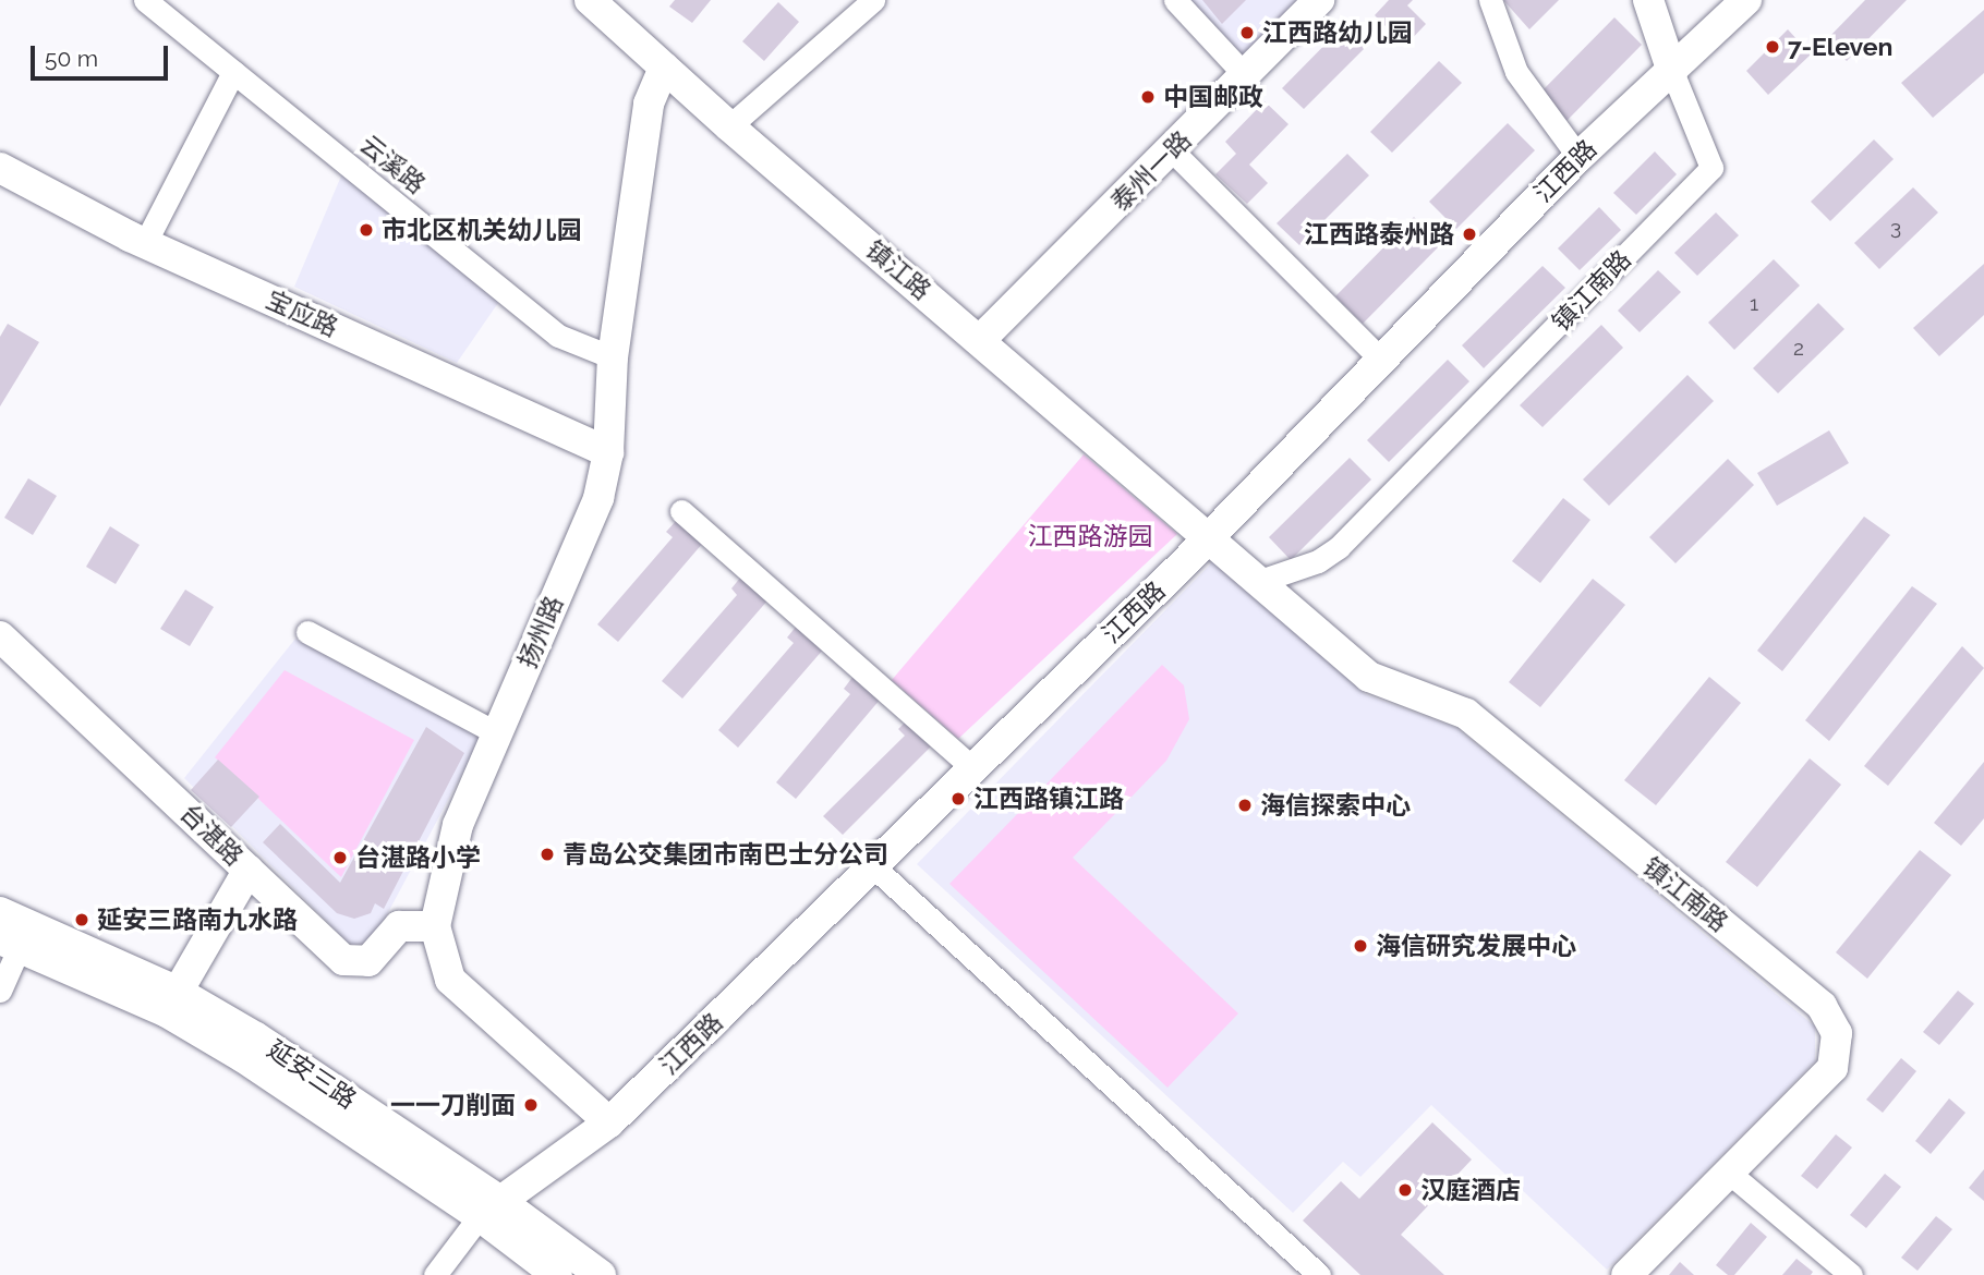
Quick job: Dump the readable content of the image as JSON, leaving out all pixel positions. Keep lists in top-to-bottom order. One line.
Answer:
{"streets":{"street":["云溪路","泰州一路","江西路","镇江路","镇江南路","宝应路","扬州路","台湛路","延安三路"]},"crossings":[["云溪路","扬州路"],["泰州一路","镇江路"],["江西路","镇江路"],["江西路","镇江南路"],["江西路","扬州路"],["江西路","延安三路"],["镇江路","镇江南路"],["镇江路","扬州路"],["宝应路","扬州路"],["扬州路","台湛路"]],"parks":["江西路游园"],"places":["江西路幼儿园","7-Eleven","中国邮政","市北区机关幼儿园","江西路泰州路","江西路镇江路","海信探索中心","青岛公交集团市南巴士分公司","台湛路小学","延安三路南九水路","海信研究发展中心","一一刀削面","汉庭酒店"],"house_numbers":["3","1","2"],"scale_bar":"50 m"}
